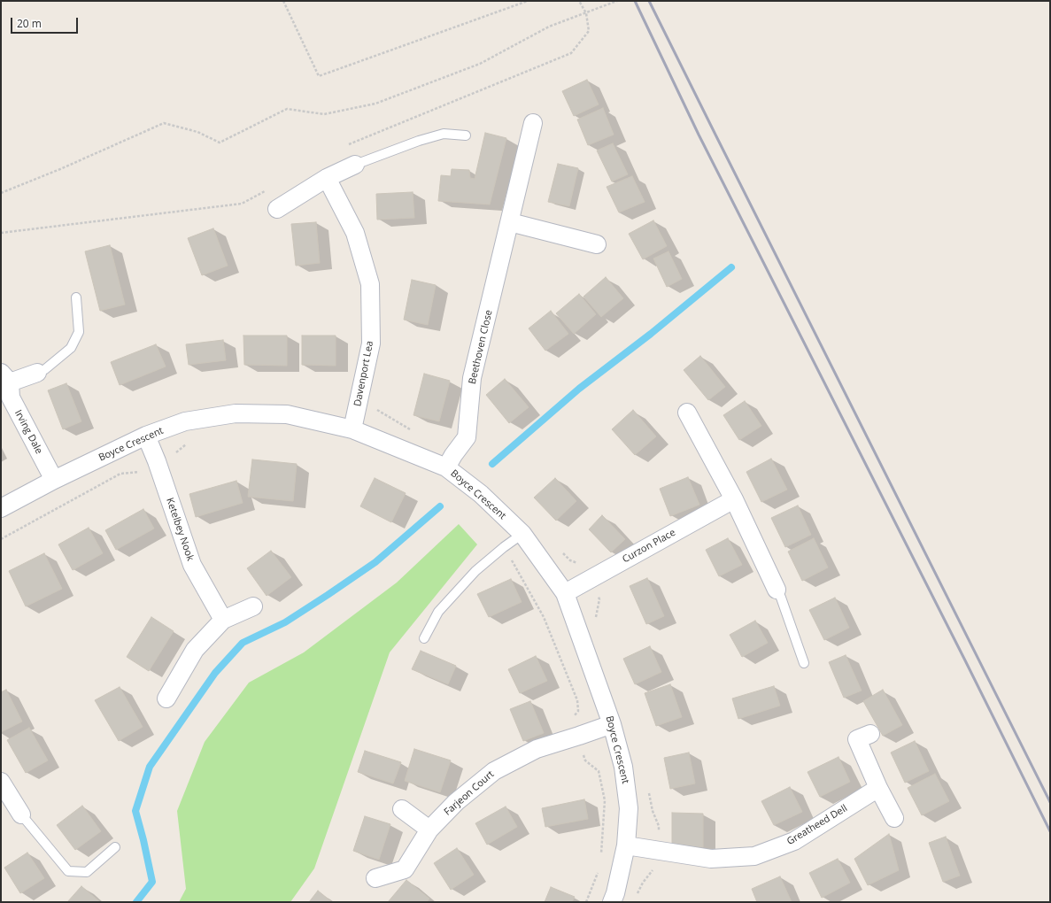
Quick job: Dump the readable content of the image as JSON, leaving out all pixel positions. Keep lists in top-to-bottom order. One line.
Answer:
{"streets":{"street":["Beethoven Close","Davenport Lea","Irving Dale","Boyce Crescent","Ketelbey Nook","Curzon Place","Farjeon Court","Greatheed Dell"]},"crossings":[["Beethoven Close","Boyce Crescent"],["Davenport Lea","Boyce Crescent"],["Irving Dale","Boyce Crescent"],["Boyce Crescent","Ketelbey Nook"],["Boyce Crescent","Curzon Place"],["Boyce Crescent","Farjeon Court"],["Boyce Crescent","Greatheed Dell"]],"scale_bar":"20 m"}
